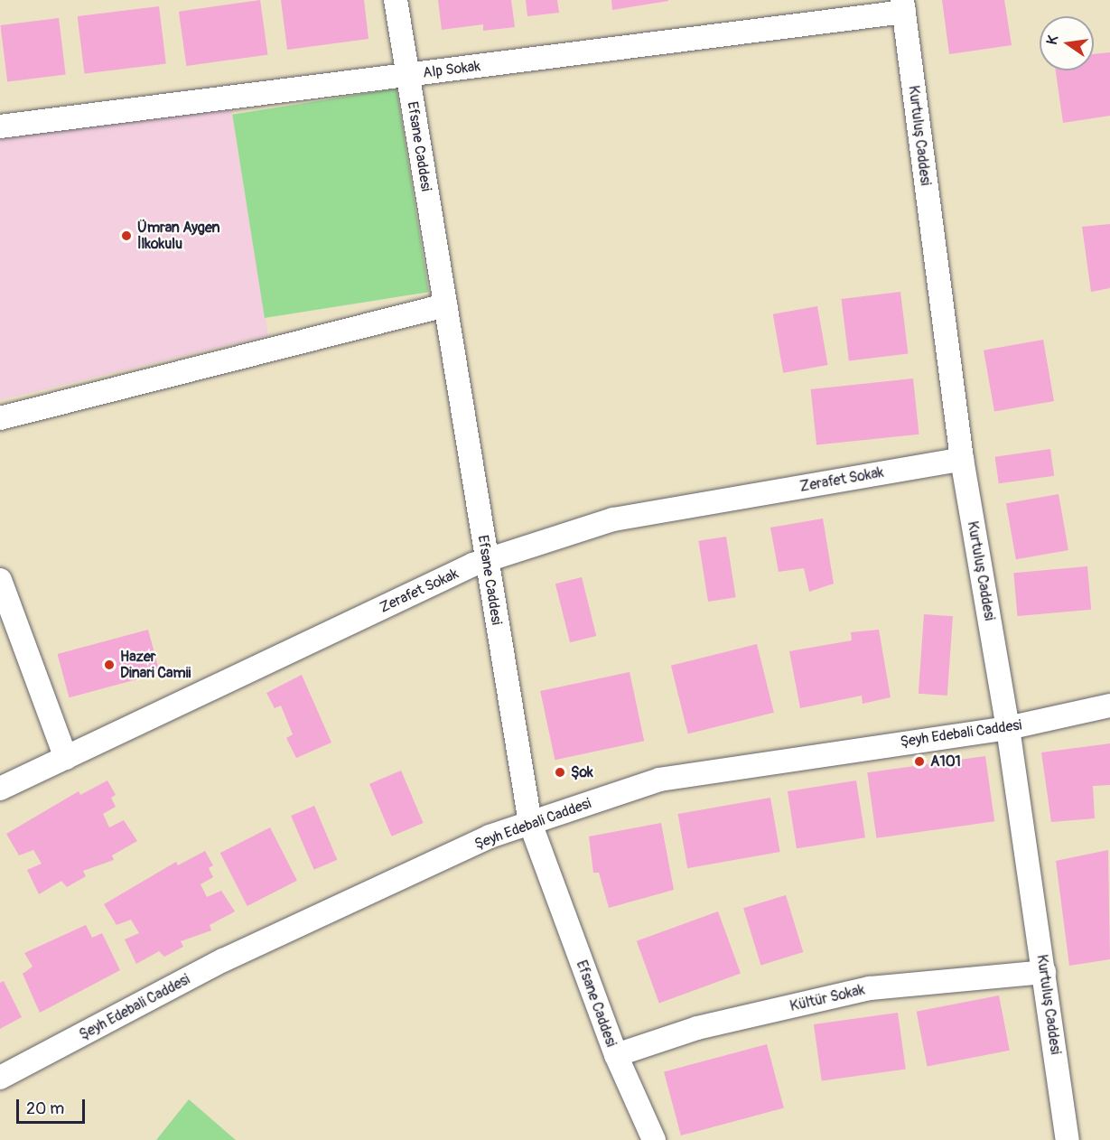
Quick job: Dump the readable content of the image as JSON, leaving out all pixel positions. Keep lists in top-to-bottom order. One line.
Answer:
{"streets":{"street":["Alp Sokak","Kurtuluş Caddesi","Efsane Caddesi","Zerafet Sokak","Şeyh Edebali Caddesi","Kültür Sokak"]},"crossings":[["Alp Sokak","Kurtuluş Caddesi"],["Alp Sokak","Efsane Caddesi"],["Kurtuluş Caddesi","Zerafet Sokak"],["Kurtuluş Caddesi","Şeyh Edebali Caddesi"],["Kurtuluş Caddesi","Kültür Sokak"],["Efsane Caddesi","Zerafet Sokak"],["Efsane Caddesi","Şeyh Edebali Caddesi"],["Efsane Caddesi","Kültür Sokak"]],"places":["Ümran Aygen İlkokulu","Hazer Dinari Camii","A101","Şok"],"scale_bar":"20 m","north":"left"}
